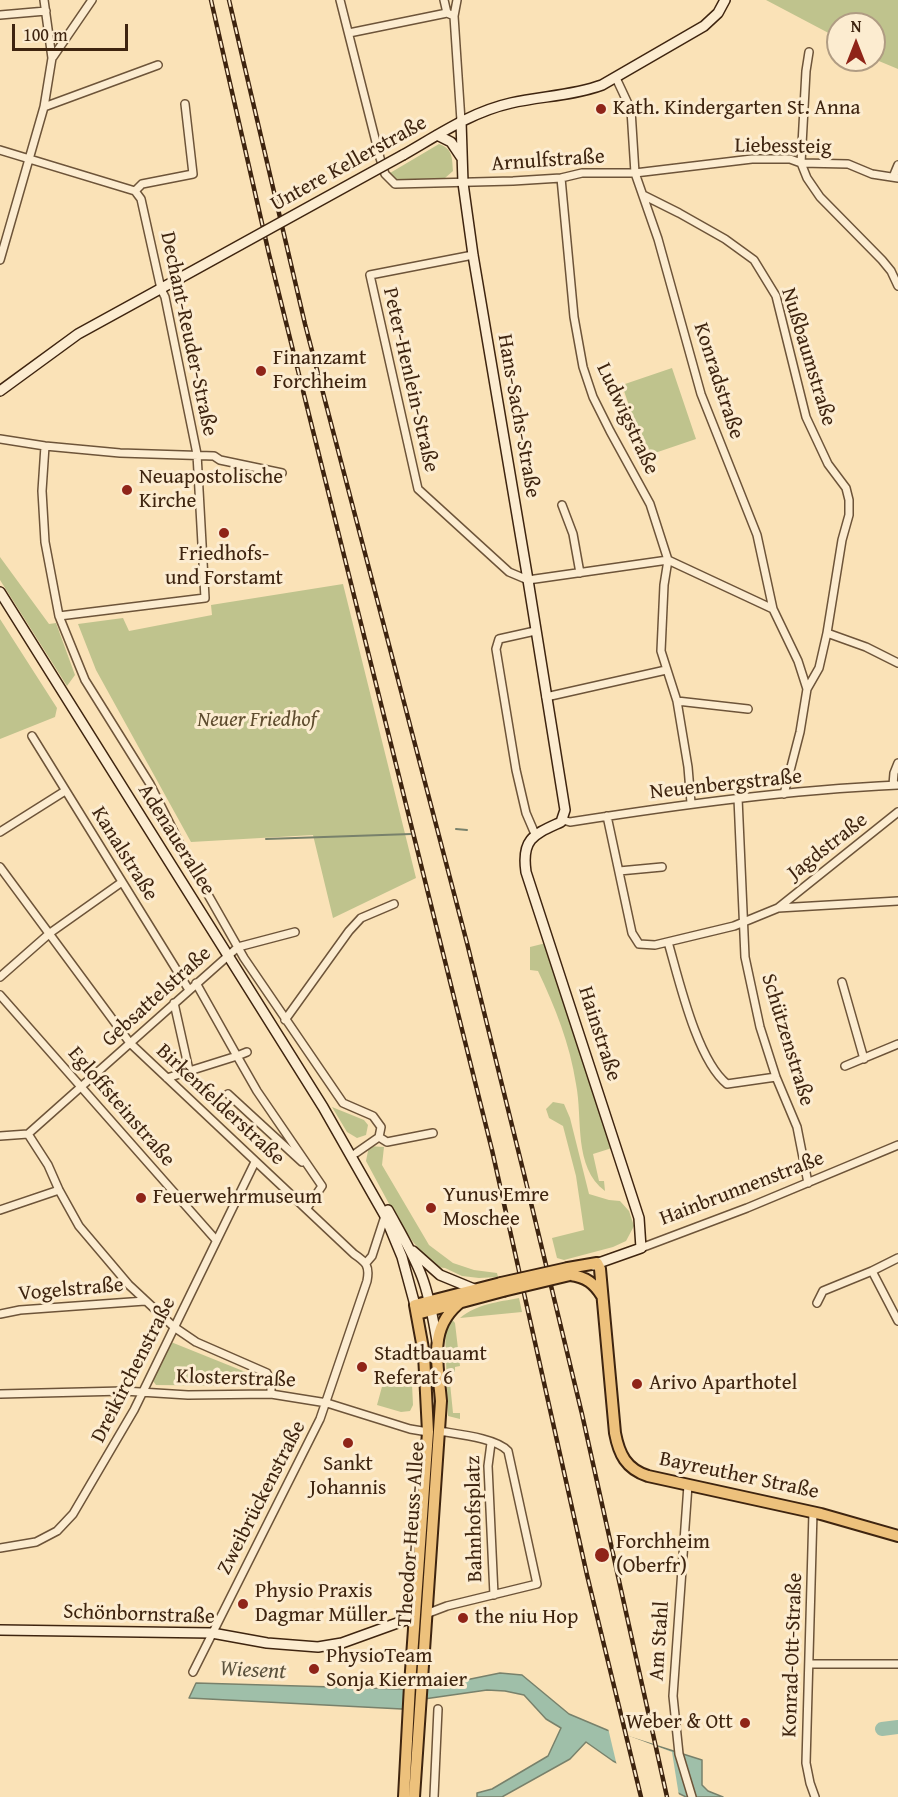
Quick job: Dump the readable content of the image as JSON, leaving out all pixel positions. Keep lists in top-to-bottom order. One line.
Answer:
{"streets":{"main road":["Bayreuther Straße","Theodor-Heuss-Allee"],"street":["Liebessteig","Arnulfstraße","Untere Kellerstraße","Dechant-Reuder-Straße","Nußbaumstraße","Peter-Henlein-Straße","Konradstraße","Hans-Sachs-Straße","Ludwigstraße","Neuenbergstraße","Adenauerallee","Jagdstraße","Kanalstraße","Gebsattelstraße","Hainstraße","Schützenstraße","Birkenfelderstraße","Egloffsteinstraße","Hainbrunnenstraße","Vogelstraße","Dreikirchenstraße","Klosterstraße","Zweibrückenstraße","Bahnhofsplatz","Schönbornstraße","Am Stahl","Konrad-Ott-Straße"]},"crossings":[["Liebessteig","Arnulfstraße"],["Liebessteig","Konradstraße"],["Arnulfstraße","Konradstraße"],["Arnulfstraße","Hans-Sachs-Straße"],["Arnulfstraße","Ludwigstraße"],["Untere Kellerstraße","Dechant-Reuder-Straße"],["Untere Kellerstraße","Konradstraße"],["Untere Kellerstraße","Hans-Sachs-Straße"],["Nußbaumstraße","Konradstraße"],["Nußbaumstraße","Neuenbergstraße"],["Peter-Henlein-Straße","Hans-Sachs-Straße"],["Hans-Sachs-Straße","Neuenbergstraße"],["Ludwigstraße","Neuenbergstraße"],["Neuenbergstraße","Schützenstraße"],["Adenauerallee","Gebsattelstraße"],["Adenauerallee","Theodor-Heuss-Allee"],["Kanalstraße","Gebsattelstraße"],["Gebsattelstraße","Birkenfelderstraße"],["Gebsattelstraße","Egloffsteinstraße"],["Hainstraße","Hainbrunnenstraße"],["Schützenstraße","Hainbrunnenstraße"],["Birkenfelderstraße","Dreikirchenstraße"],["Egloffsteinstraße","Dreikirchenstraße"],["Hainbrunnenstraße","Bayreuther Straße"],["Dreikirchenstraße","Klosterstraße"],["Klosterstraße","Zweibrückenstraße"],["Klosterstraße","Bahnhofsplatz"],["Klosterstraße","Theodor-Heuss-Allee"],["Bayreuther Straße","Am Stahl"],["Bayreuther Straße","Konrad-Ott-Straße"],["Zweibrückenstraße","Schönbornstraße"],["Bahnhofsplatz","Theodor-Heuss-Allee"],["Theodor-Heuss-Allee","Schönbornstraße"]],"water":["Wiesent"],"parks":["Neuer Friedhof"],"places":["Kath. Kindergarten St. Anna","Finanzamt Forchheim","Neuapostolische Kirche","Friedhofs- und Forstamt","Feuerwehrmuseum","Yunus Emre Moschee","Stadtbauamt Referat 6","Arivo Aparthotel","Sankt Johannis","Forchheim (Oberfr)","Physio Praxis Dagmar Müller","the niu Hop","PhysioTeam Sonja Kiermaier","Weber & Ott"],"scale_bar":"100 m","north":"top"}
